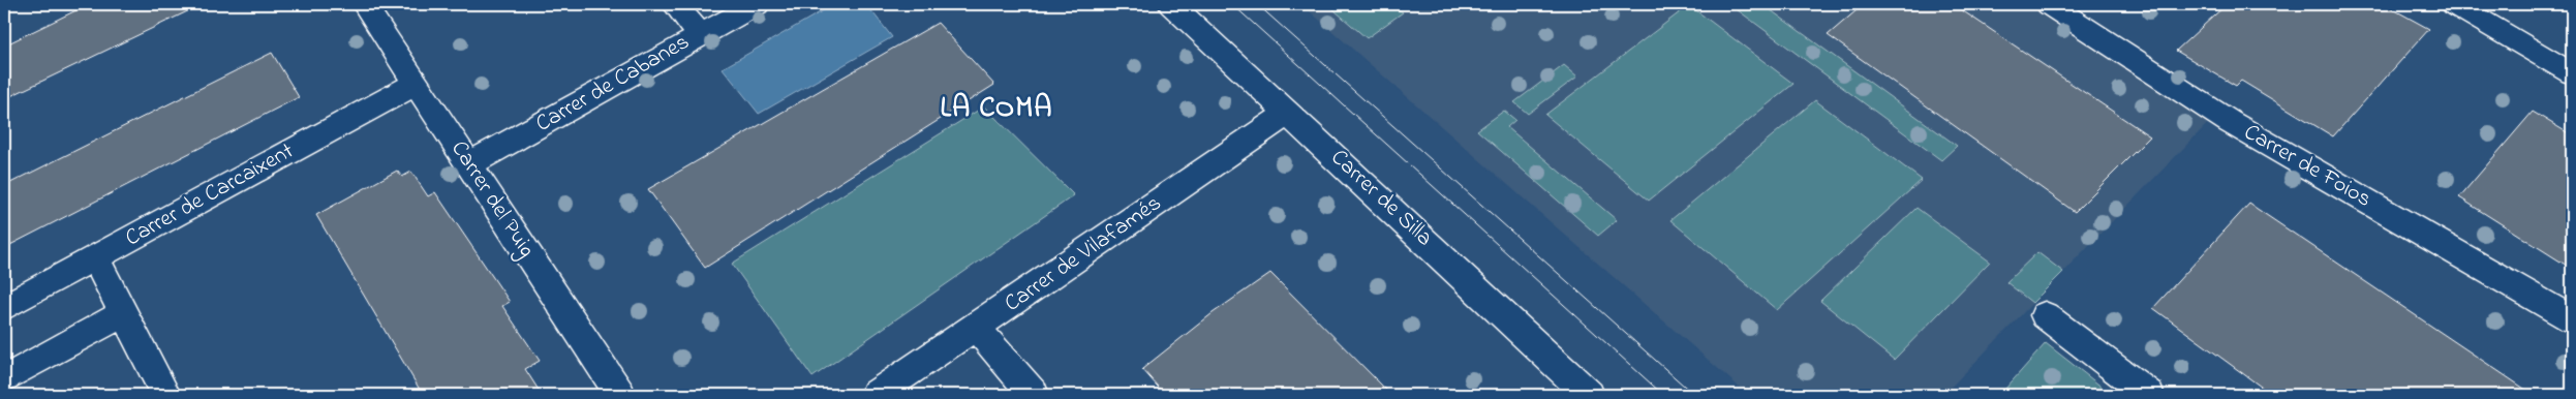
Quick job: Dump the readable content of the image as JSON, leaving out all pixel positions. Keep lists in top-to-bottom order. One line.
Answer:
{"streets":{"street":["Carrer de Cabanes","Carrer de Foios","Carrer de Carcaixent","Carrer de Silla","Carrer del Puig","Carrer de Vilafamés"]},"crossings":[["Carrer de Cabanes","Carrer del Puig"],["Carrer de Carcaixent","Carrer del Puig"],["Carrer de Silla","Carrer de Vilafamés"]],"districts":["LA COMA"]}
